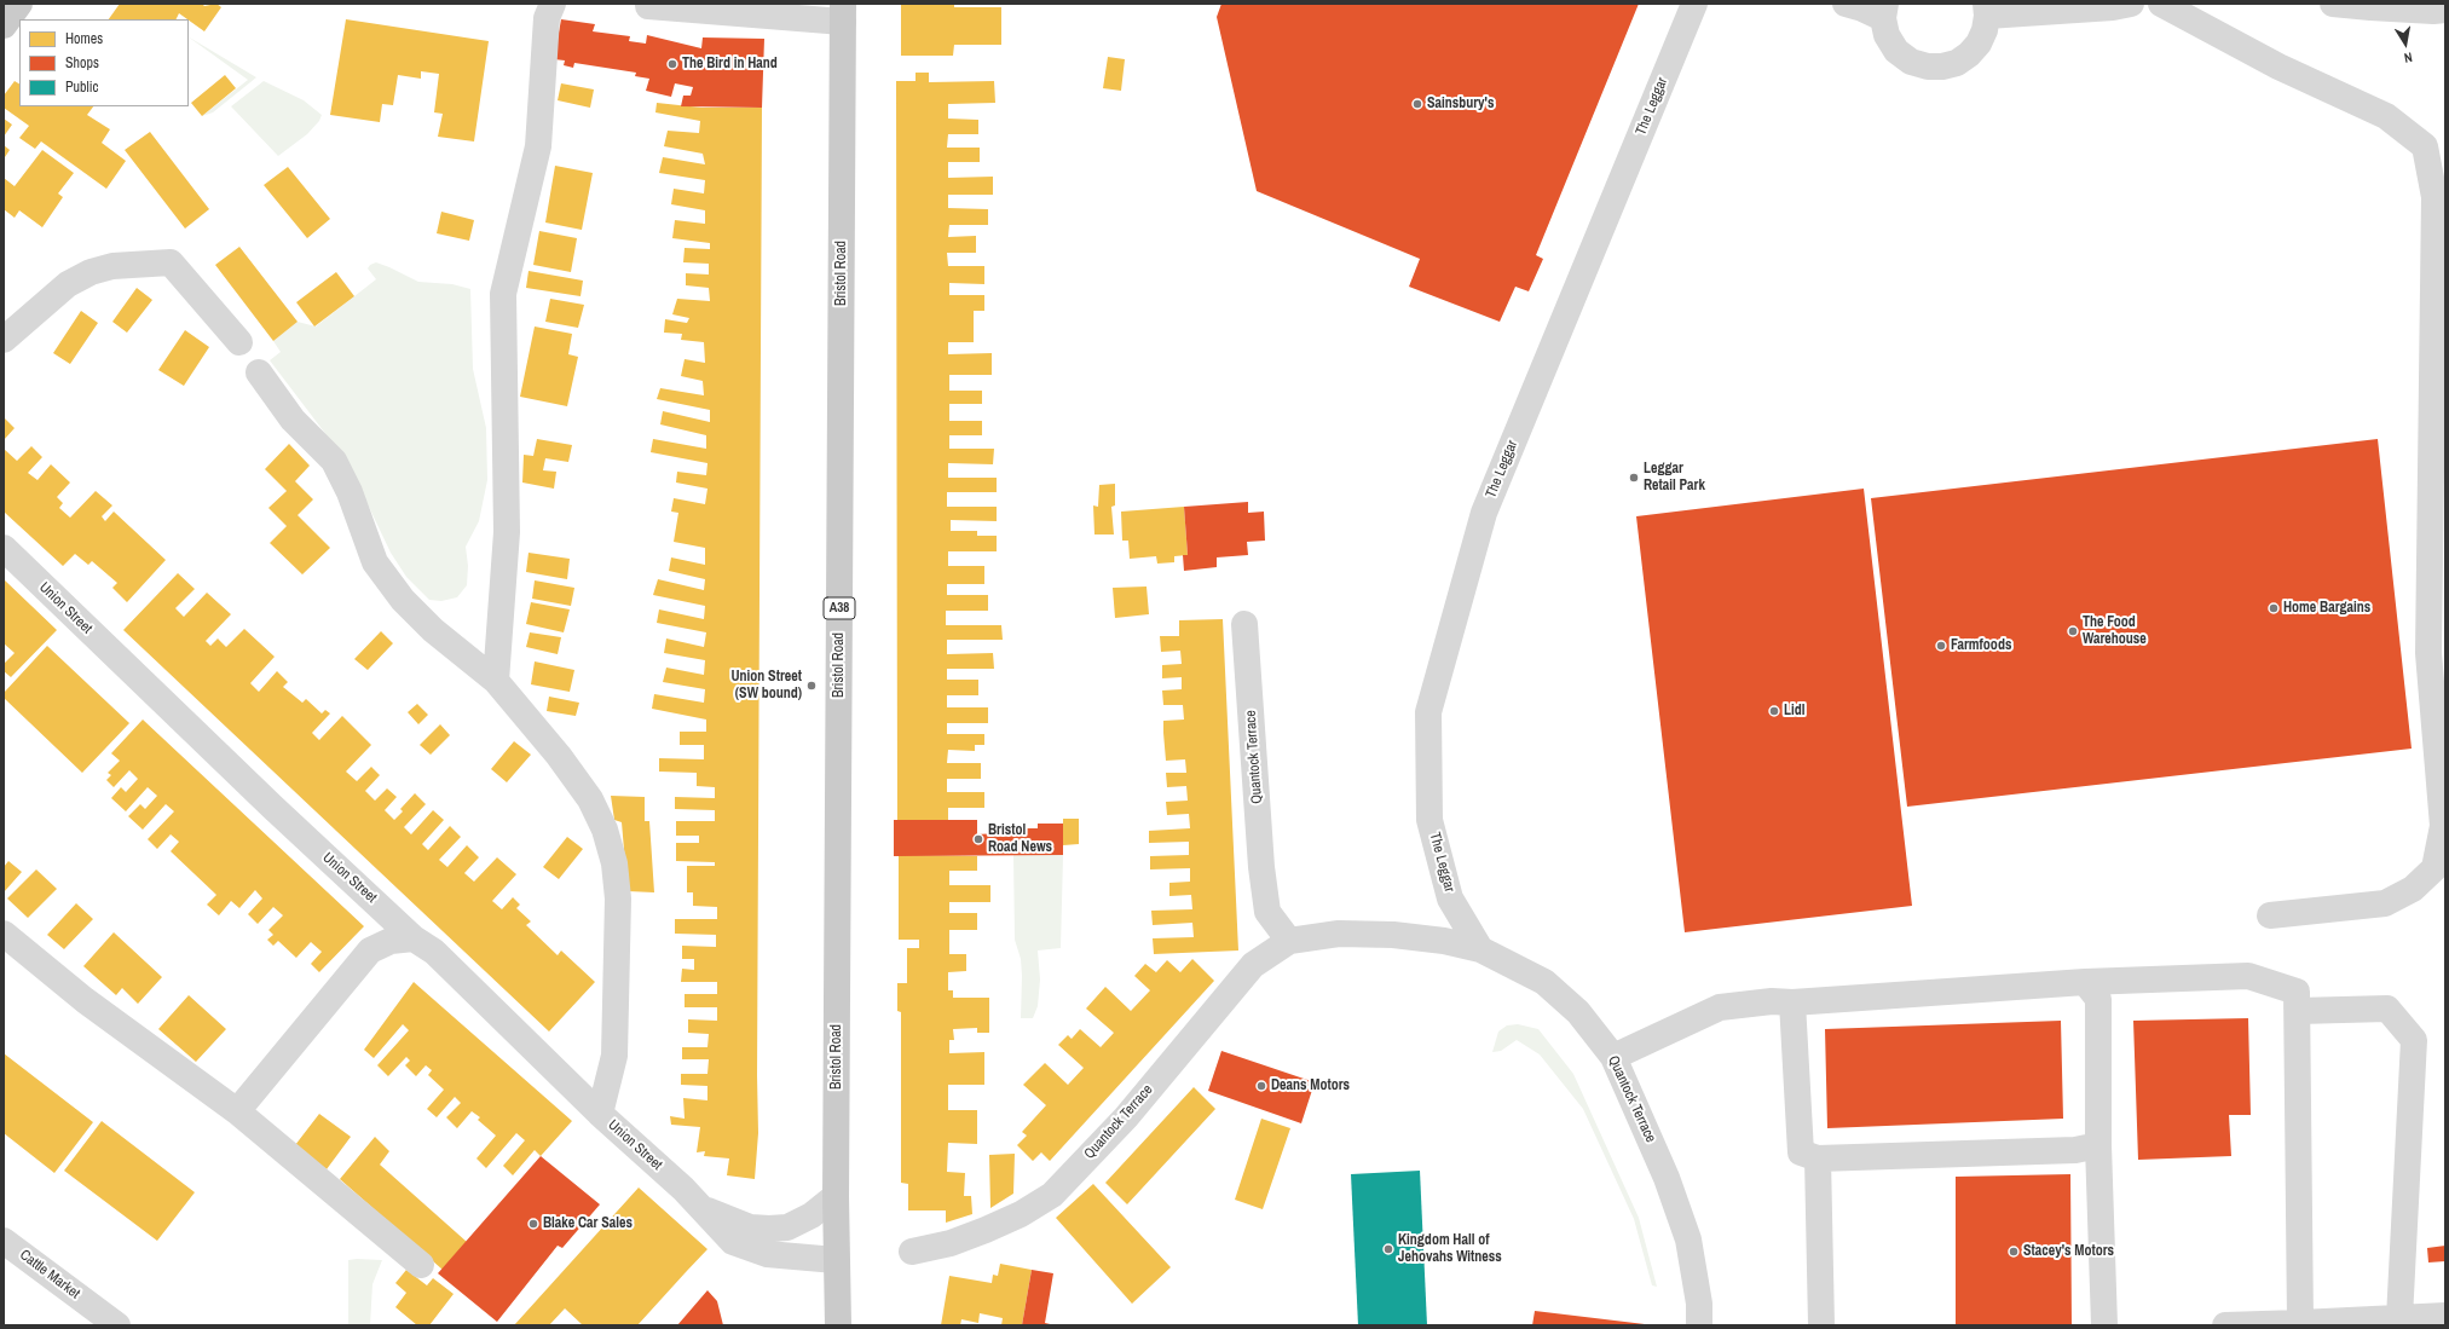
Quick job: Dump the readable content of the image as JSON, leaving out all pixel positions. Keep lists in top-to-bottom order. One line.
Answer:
{"streets":{"main road":["Bristol Road","A38"],"street":["The Leggar","Union Street","Quantock Terrace","Cattle Market"]},"crossings":[["The Leggar","Quantock Terrace"],["Bristol Road","Union Street"]],"places":["The Bird in Hand","Sainsbury's","Leggar Retail Park","Home Bargains","The Food Warehouse","Farmfoods","Union Street (SW bound)","Lidl","Bristol Road News","Deans Motors","Blake Car Sales","Kingdom Hall of Jehovahs Witness","Stacey's Motors"],"legend":["Homes","Shops","Public"],"north":"bottom"}
